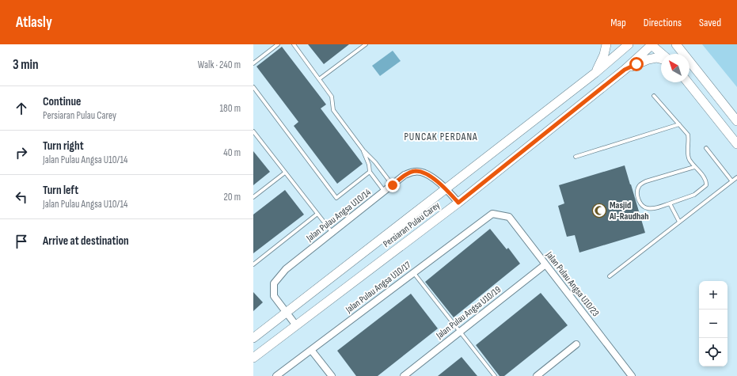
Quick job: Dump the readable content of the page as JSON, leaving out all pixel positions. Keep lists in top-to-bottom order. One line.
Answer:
{"streets":{"street":["Jalan Pulau Angsa U10/14","Persiaran Pulau Carey","Jalan Pulau Angsa U10/23","Jalan Pulau Angsa U10/17","Jalan Pulau Angsa U10/19"]},"crossings":[["Jalan Pulau Angsa U10/14","Persiaran Pulau Carey"],["Jalan Pulau Angsa U10/23","Jalan Pulau Angsa U10/17"],["Jalan Pulau Angsa U10/23","Jalan Pulau Angsa U10/19"]],"districts":["PUNCAK PERDANA"],"places":{"mosque":["Masjid Al-Raudhah"]},"north":"top left","page":{"header":"Atlasly","nav":["Map","Directions","Saved"],"heading":["3 min","Walk · 240 m"],"list":[["Continue","Persiaran Pulau Carey","180 m"],["Turn right","Jalan Pulau Angsa U10/14","40 m"],["Turn left","Jalan Pulau Angsa U10/14","20 m"],"Arrive at destination"],"map_buttons":["+","−"]}}
